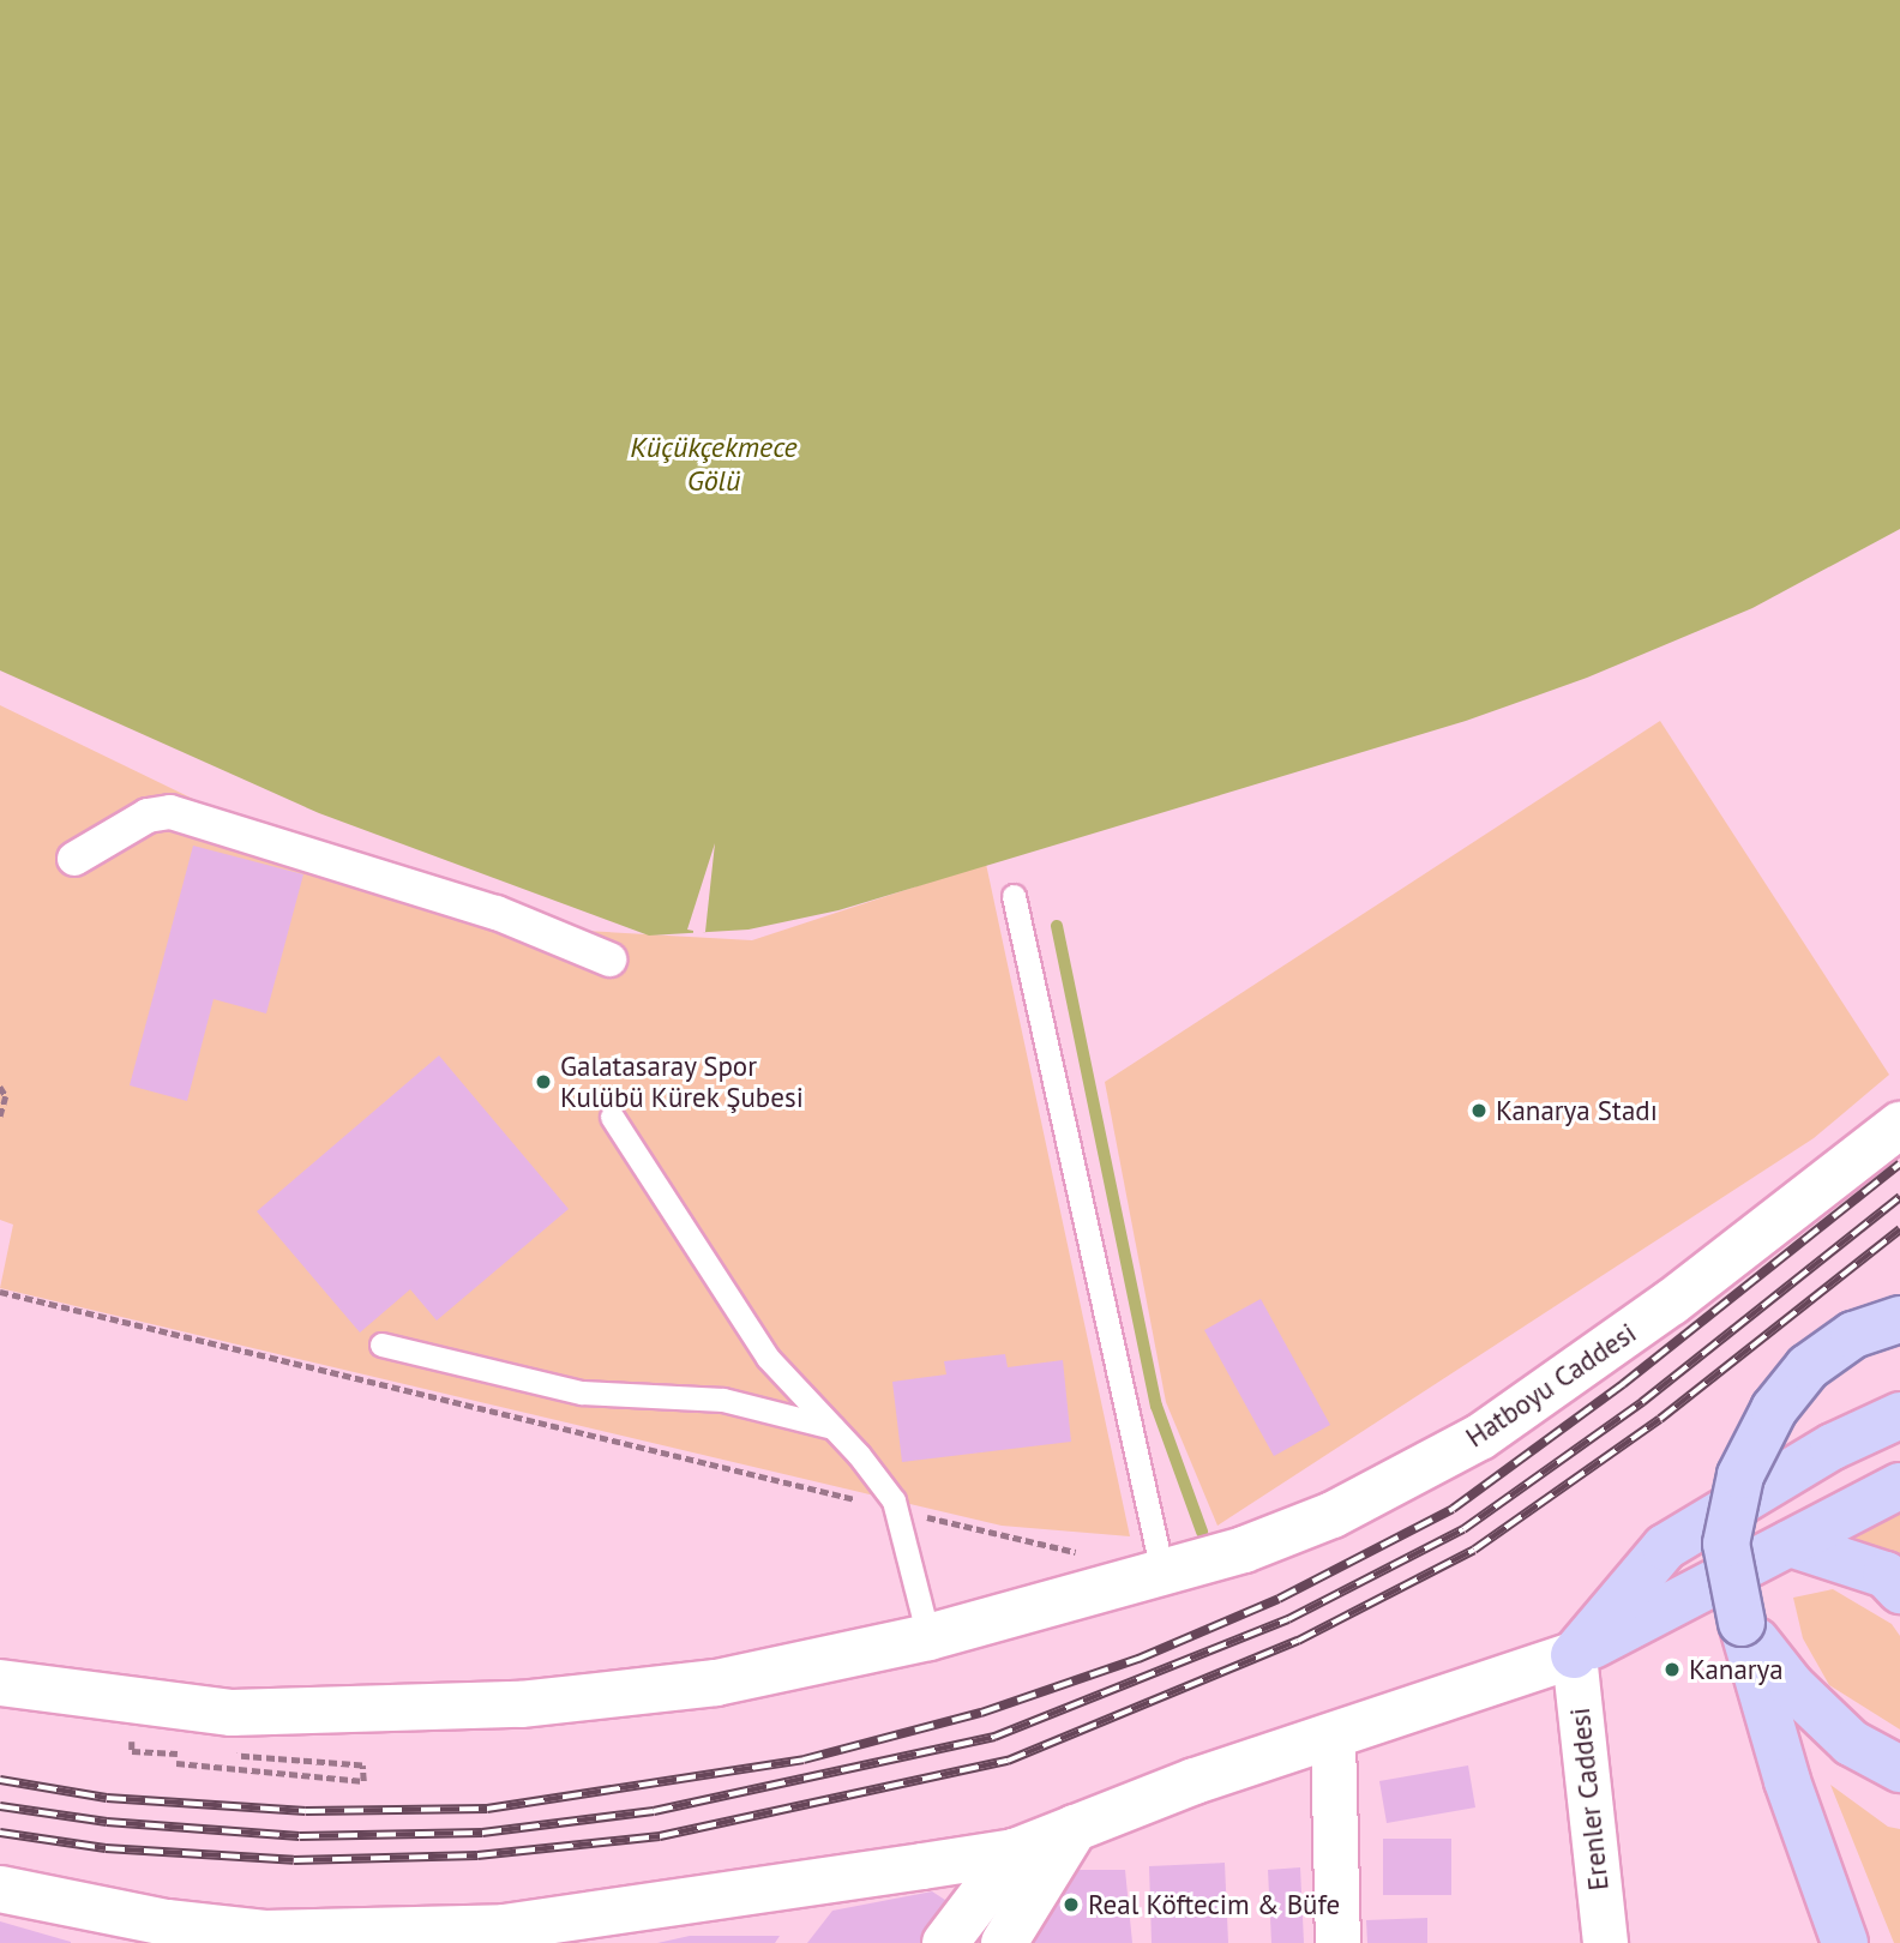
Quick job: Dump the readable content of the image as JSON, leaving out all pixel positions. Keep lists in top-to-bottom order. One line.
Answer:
{"streets":{"street":["Hatboyu Caddesi","Erenler Caddesi"]},"water":["Küçükçekmece Gölü"],"places":["Galatasaray Spor Kulübü Kürek Şubesi","Kanarya Stadı","Kanarya","Real Köftecim & Büfe"]}
